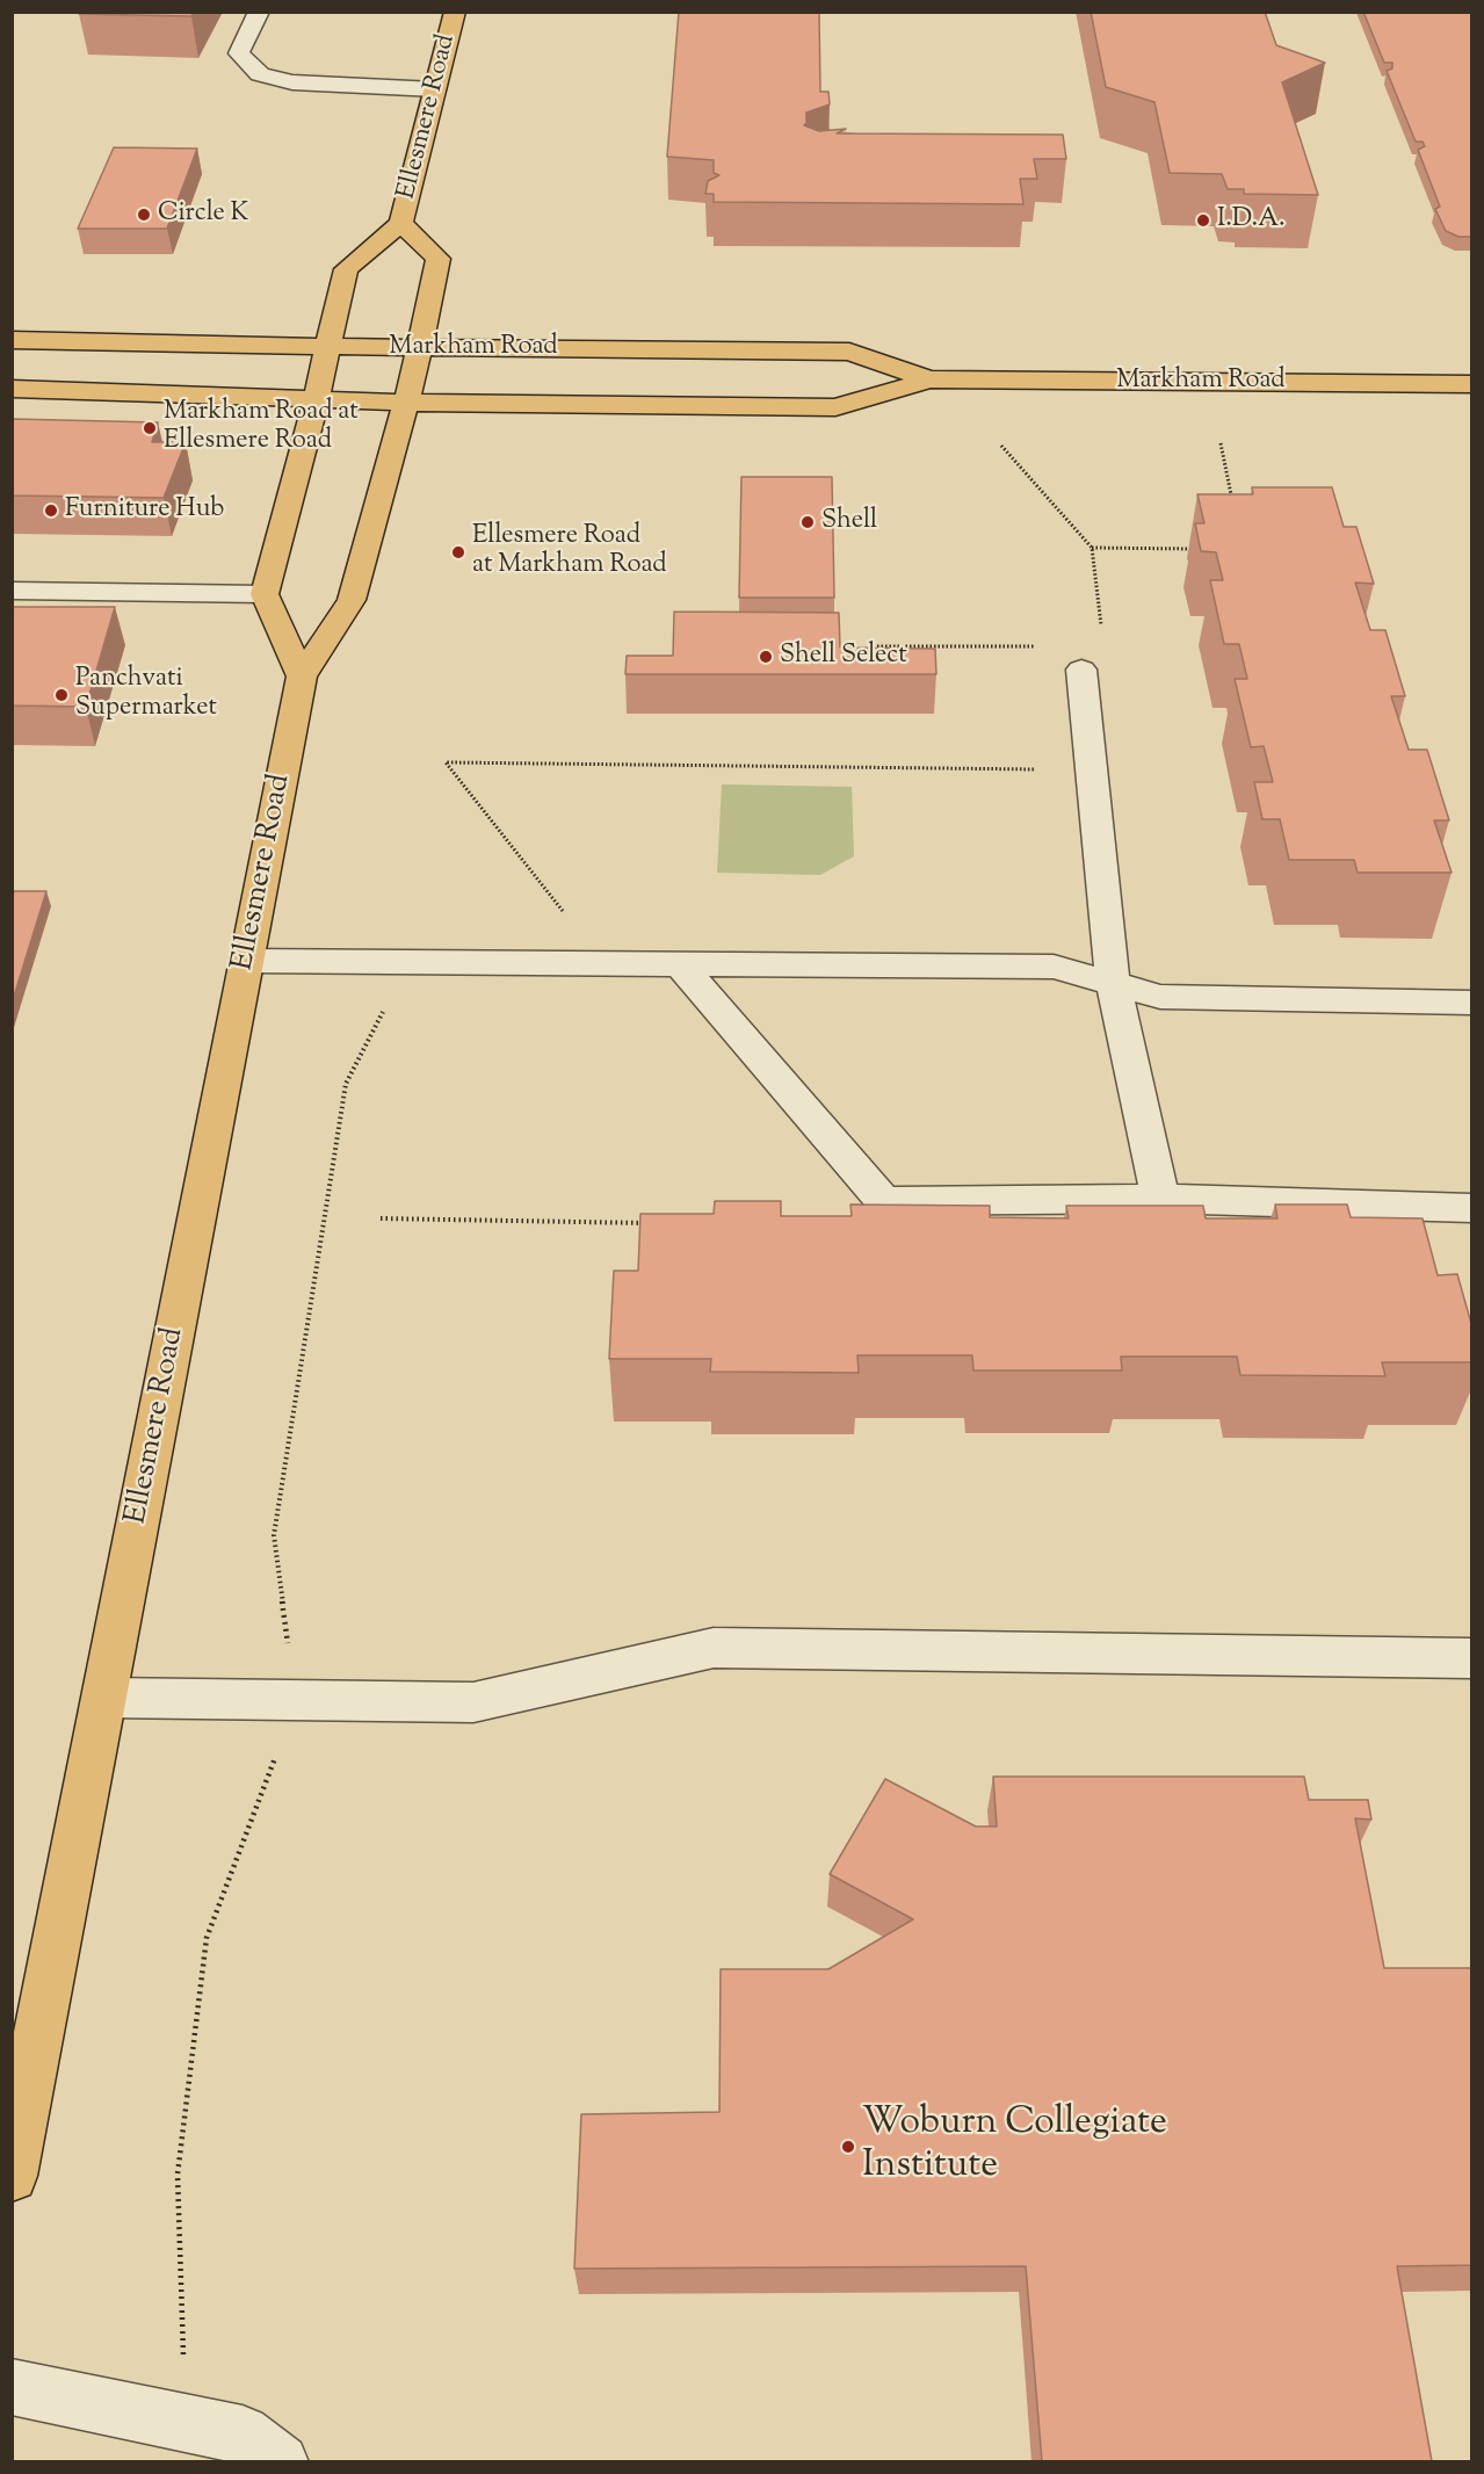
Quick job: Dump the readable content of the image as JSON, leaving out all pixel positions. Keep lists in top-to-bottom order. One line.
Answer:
{"streets":{"main road":["Ellesmere Road","Markham Road"]},"crossings":[["Ellesmere Road","Markham Road"]],"places":["Circle K","I.D.A.","Markham Road at Ellesmere Road","Furniture Hub","Shell","Ellesmere Road at Markham Road","Shell Select","Panchvati Supermarket","Woburn Collegiate Institute"]}
